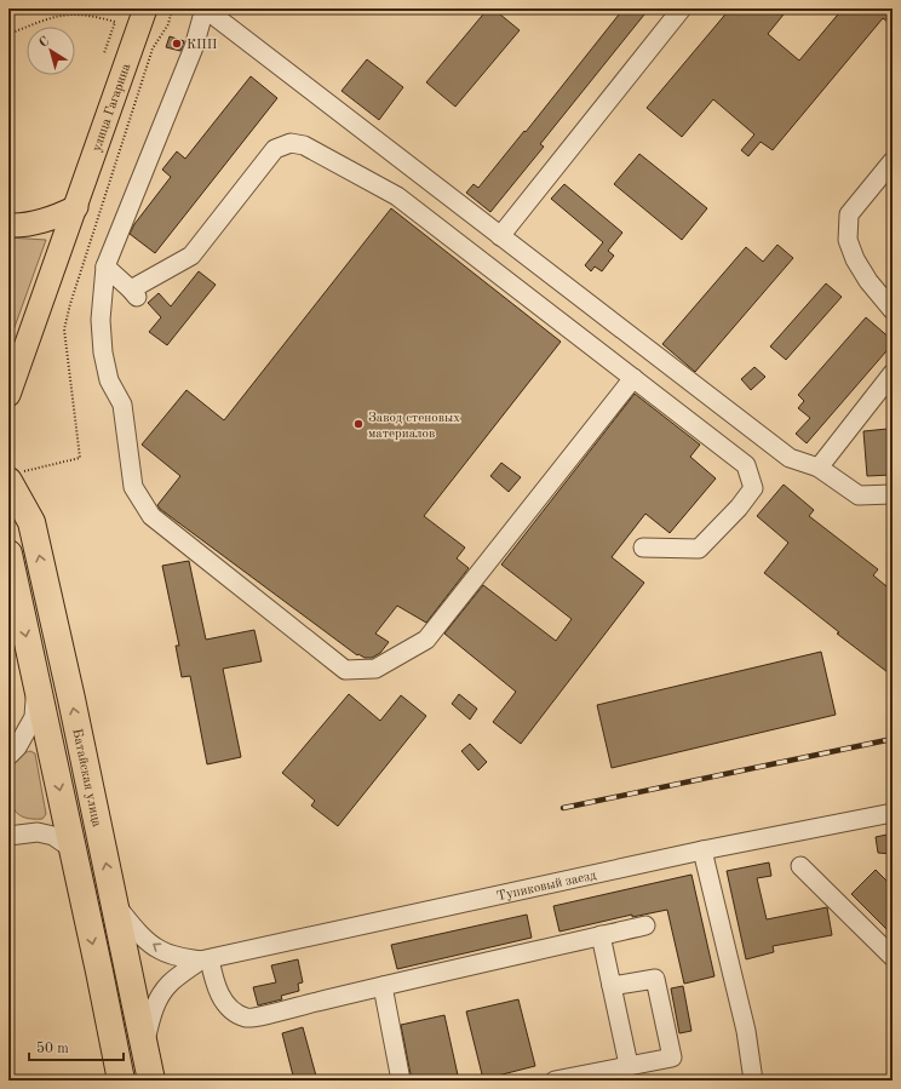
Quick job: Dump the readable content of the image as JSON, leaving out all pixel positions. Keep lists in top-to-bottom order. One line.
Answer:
{"streets":{"highway":["Батайская улица"],"main road":["улица Гагарина"],"street":["Тупиковый заезд"]},"places":["КПП","Завод стеновых материалов"],"scale_bar":"50 m","north":"top left"}
